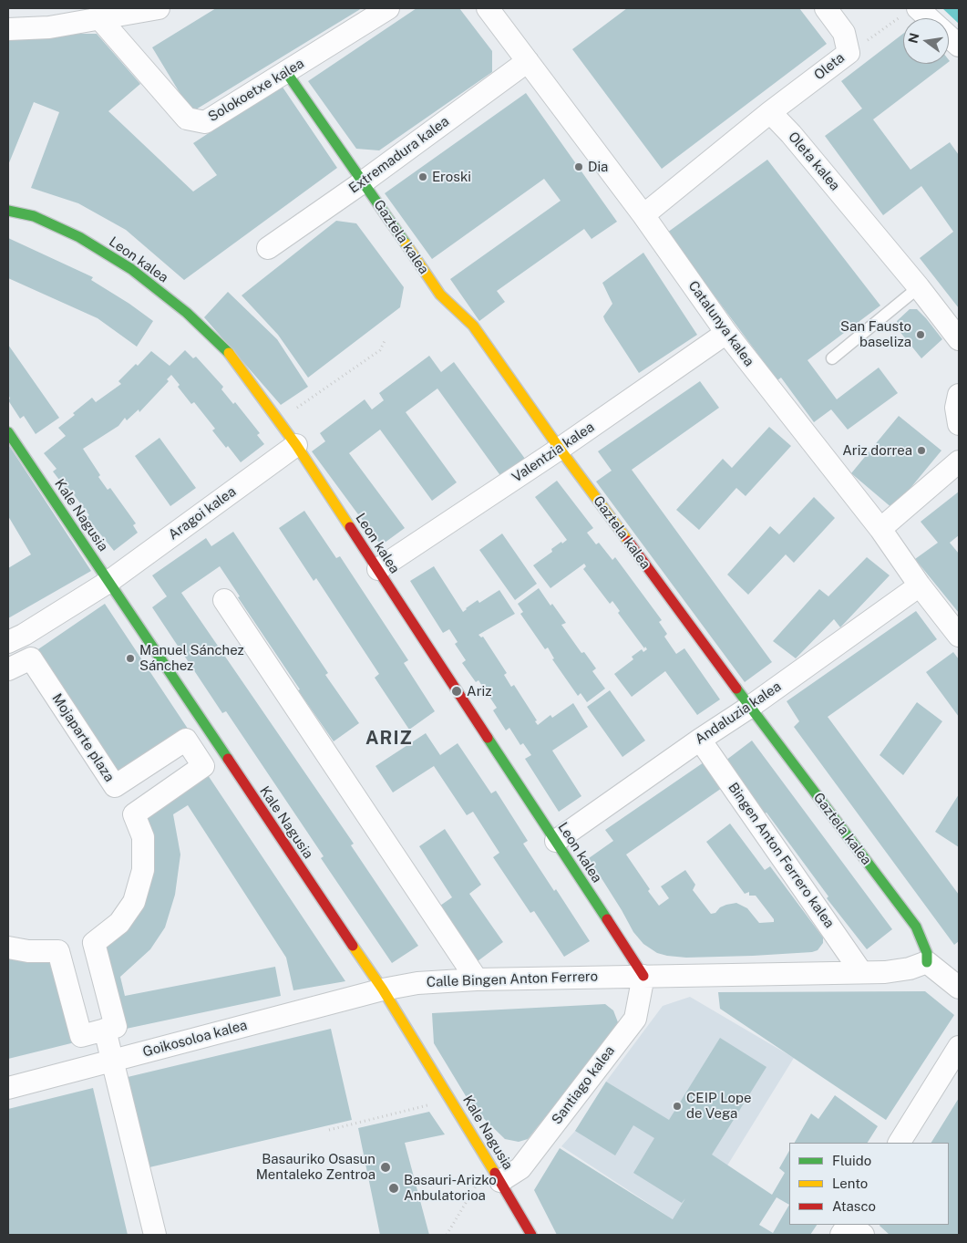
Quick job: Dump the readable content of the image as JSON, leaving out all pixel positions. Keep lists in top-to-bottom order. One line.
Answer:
{"streets":{"street":["Oleta","Solokoetxe kalea","Extremadura kalea","Oleta kalea","Gaztela kalea","Leon kalea","Catalunya kalea","Valentzia kalea","Aragoi kalea","Kale Nagusia","Andaluzia kalea","Mojaparte plaza","Bingen Anton Ferrero kalea","Calle Bingen Anton Ferrero","Goikosoloa kalea","Santiago kalea"]},"crossings":[["Oleta","Oleta kalea"],["Solokoetxe kalea","Gaztela kalea"],["Extremadura kalea","Gaztela kalea"],["Extremadura kalea","Catalunya kalea"],["Gaztela kalea","Valentzia kalea"],["Gaztela kalea","Andaluzia kalea"],["Leon kalea","Valentzia kalea"],["Leon kalea","Aragoi kalea"],["Leon kalea","Andaluzia kalea"],["Leon kalea","Calle Bingen Anton Ferrero"],["Leon kalea","Santiago kalea"],["Catalunya kalea","Valentzia kalea"],["Catalunya kalea","Andaluzia kalea"],["Aragoi kalea","Kale Nagusia"],["Kale Nagusia","Calle Bingen Anton Ferrero"],["Kale Nagusia","Goikosoloa kalea"],["Kale Nagusia","Santiago kalea"],["Andaluzia kalea","Bingen Anton Ferrero kalea"],["Calle Bingen Anton Ferrero","Goikosoloa kalea"],["Calle Bingen Anton Ferrero","Santiago kalea"]],"districts":["ARIZ"],"places":["Dia","Eroski","San Fausto baseliza","Ariz dorrea","Manuel Sánchez Sánchez","Ariz","CEIP Lope de Vega","Basauriko Osasun Mentaleko Zentroa","Basauri-Arizko Anbulatorioa"],"legend":["Fluido","Lento","Atasco"],"north":"left"}
